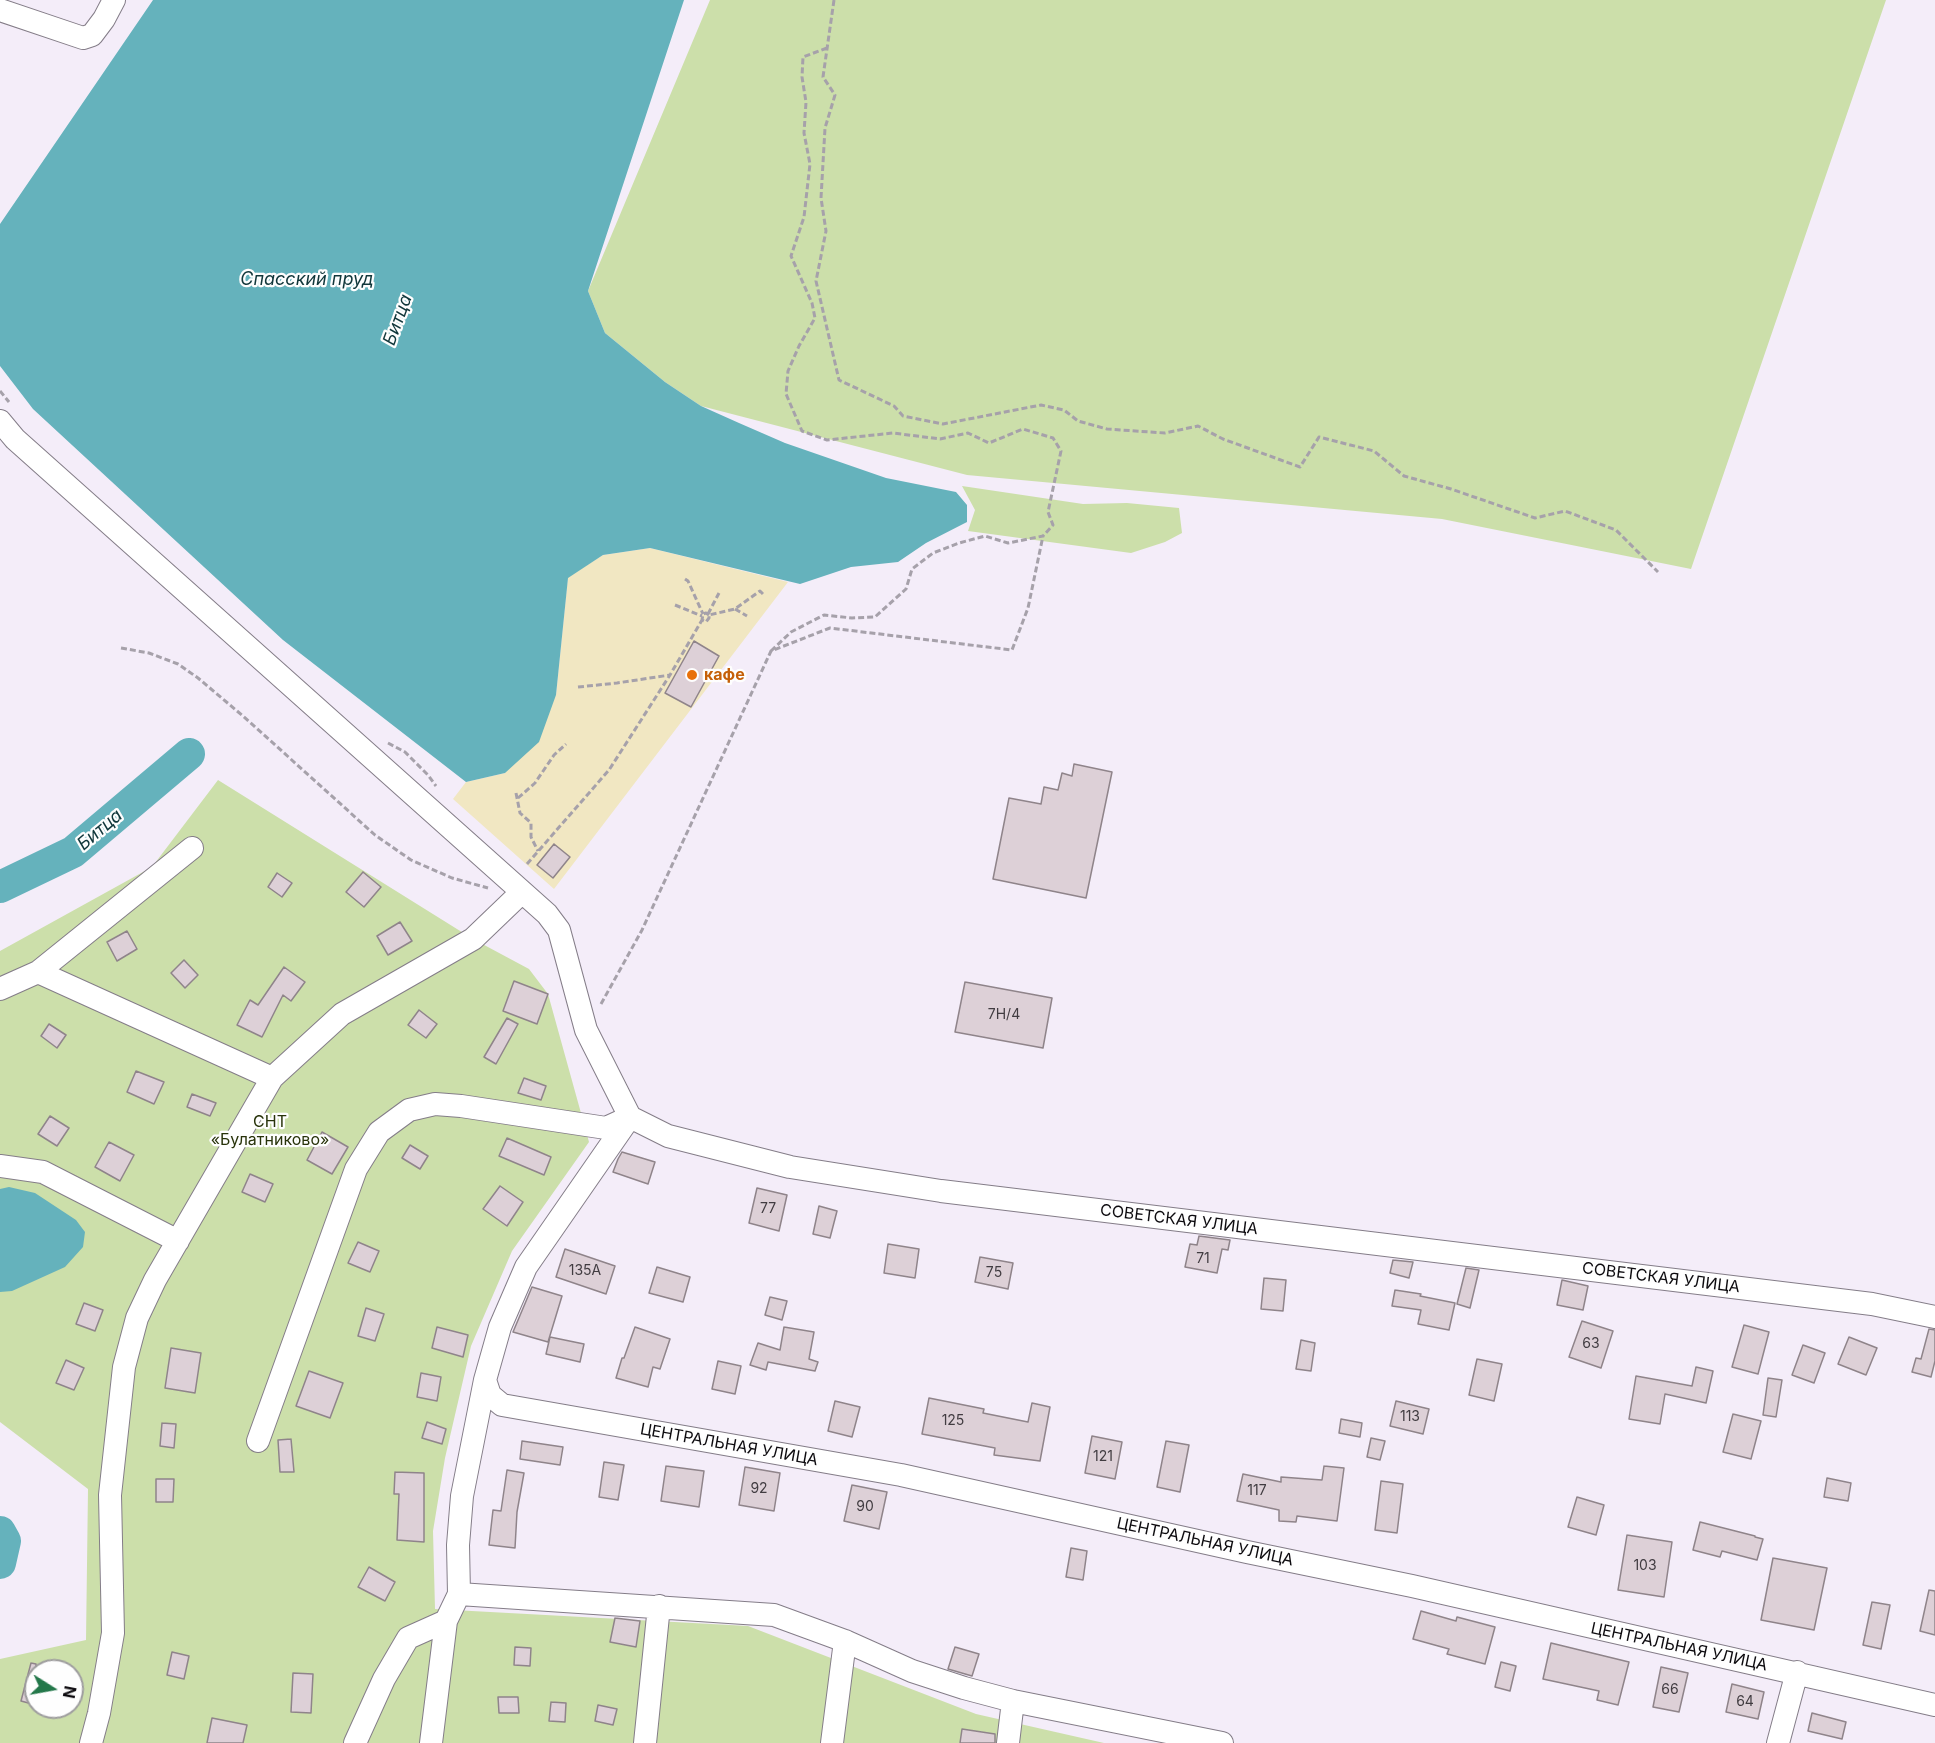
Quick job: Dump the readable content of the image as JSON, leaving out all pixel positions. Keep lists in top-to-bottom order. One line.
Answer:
{"streets":{"street":["СОВЕТСКАЯ УЛИЦА","ЦЕНТРАЛЬНАЯ УЛИЦА"]},"water":["Спасский пруд","Битца"],"parks":["СНТ «Булатниково»"],"places":["кафе"],"house_numbers":["7Н/4","77","71","135А","75","63","113","125","121","92","117","90","103","66","64"],"north":"right"}
